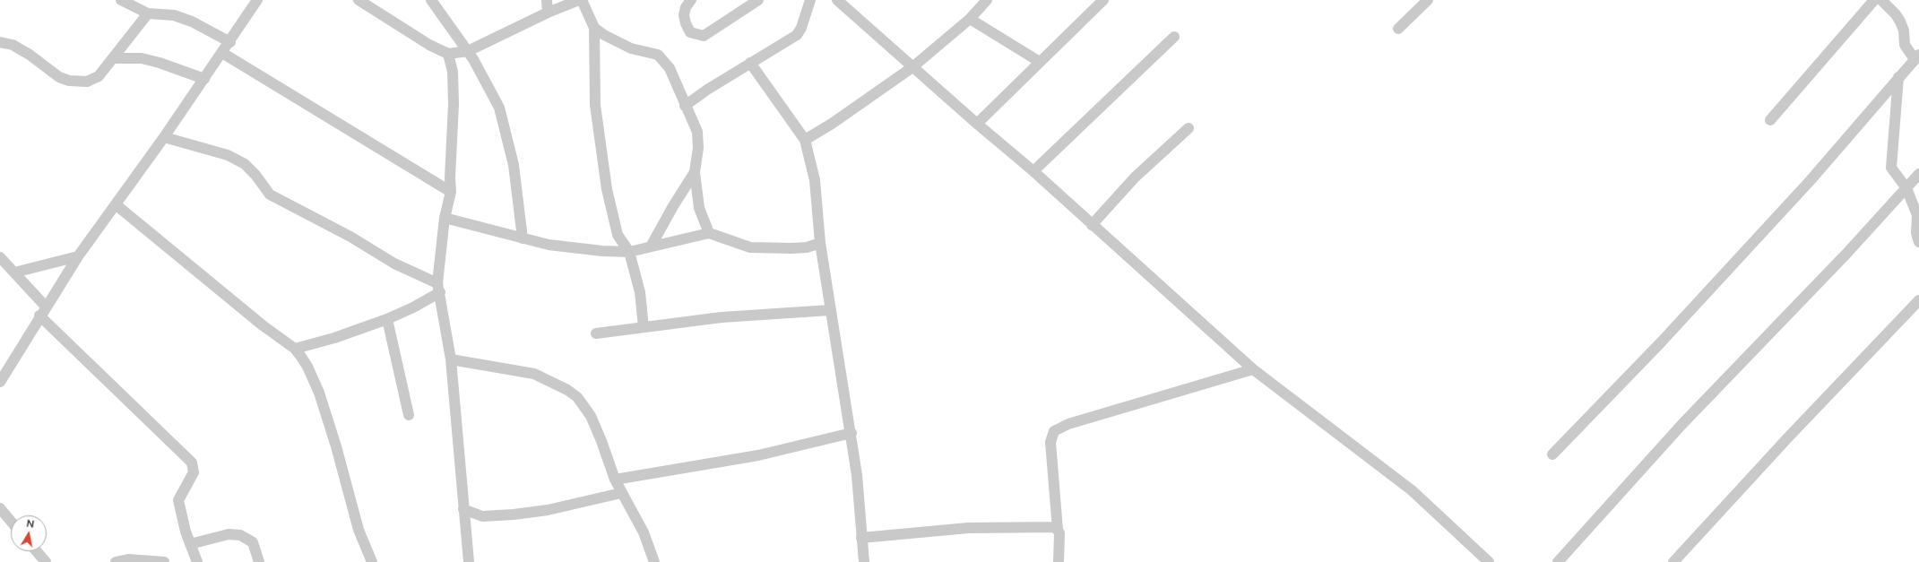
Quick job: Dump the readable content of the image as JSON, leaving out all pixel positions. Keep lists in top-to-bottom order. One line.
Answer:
{"north":"top"}
